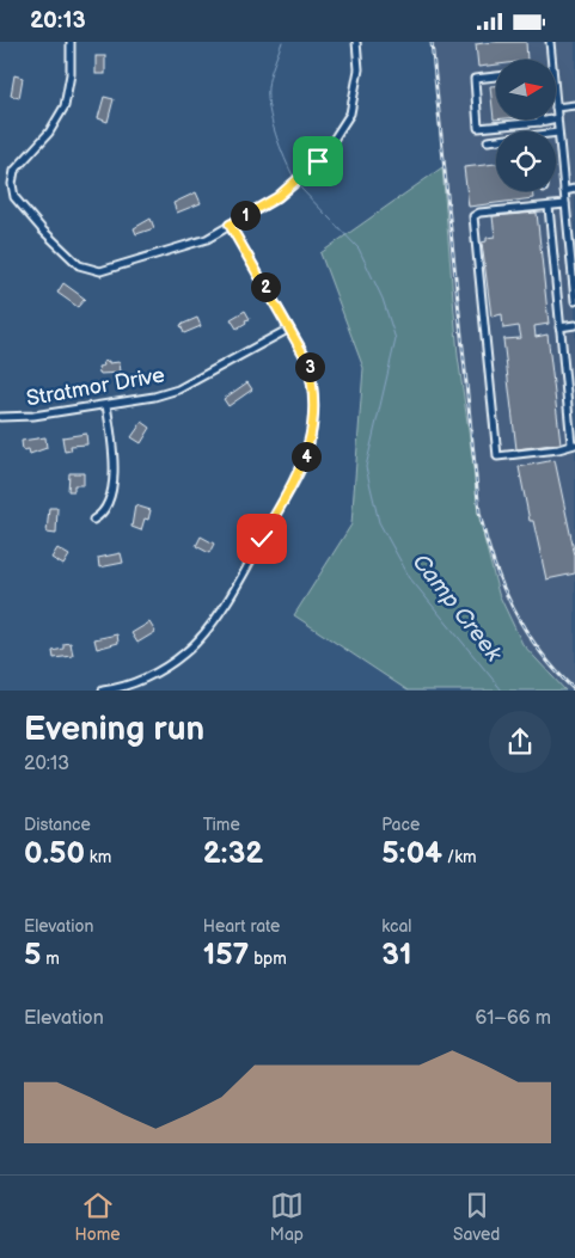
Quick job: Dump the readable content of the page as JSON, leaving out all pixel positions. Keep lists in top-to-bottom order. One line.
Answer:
{"streets":{"street":["Stratmor Drive"]},"water":["Camp Creek"],"north":"right","page":{"status":"20:13","pins":["1","2","3","4"],"heading":["Evening run","20:13"],"stats":[["Distance","0.50 km"],["Time","2:32"],["Pace","5:04 /km"],["Elevation","5 m"],["Heart rate","157 bpm"],["kcal","31"]],"chart":["Elevation","61–66 m"],"tabs":["Home","Map","Saved"]}}
